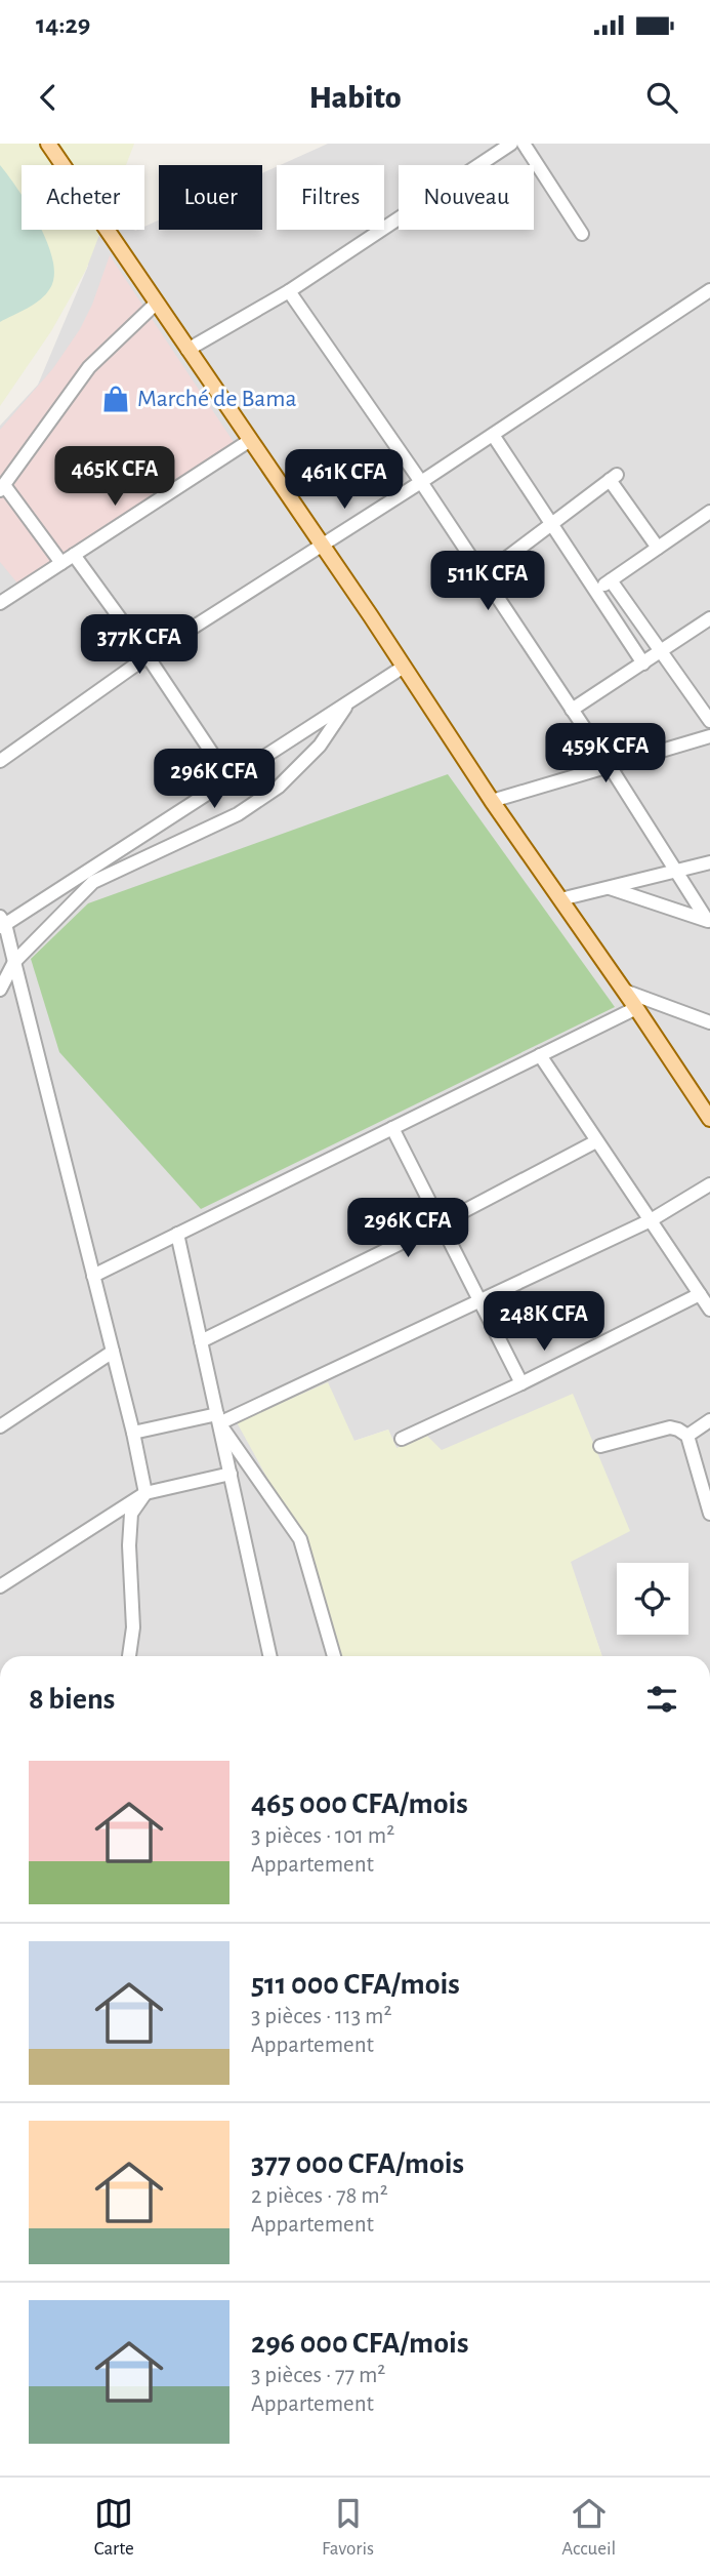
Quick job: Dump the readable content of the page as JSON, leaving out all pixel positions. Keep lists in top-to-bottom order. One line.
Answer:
{"places":{"shop":["Marché de Bama"]},"page":{"status":"14:29","header":"Habito","chip":["Acheter","Louer","Filtres","Nouveau"],"price":["465K CFA","461K CFA","511K CFA","377K CFA","459K CFA","296K CFA","296K CFA","248K CFA"],"heading":"8 biens","list":[{"name":"465 000 CFA/mois","note":"3 pièces · 101 m² · Appartement"},{"name":"511 000 CFA/mois","note":"3 pièces · 113 m² · Appartement"},{"name":"377 000 CFA/mois","note":"2 pièces · 78 m² · Appartement"},{"name":"296 000 CFA/mois","note":"3 pièces · 77 m² · Appartement"}],"tabs":["Carte","Favoris","Accueil"]}}
